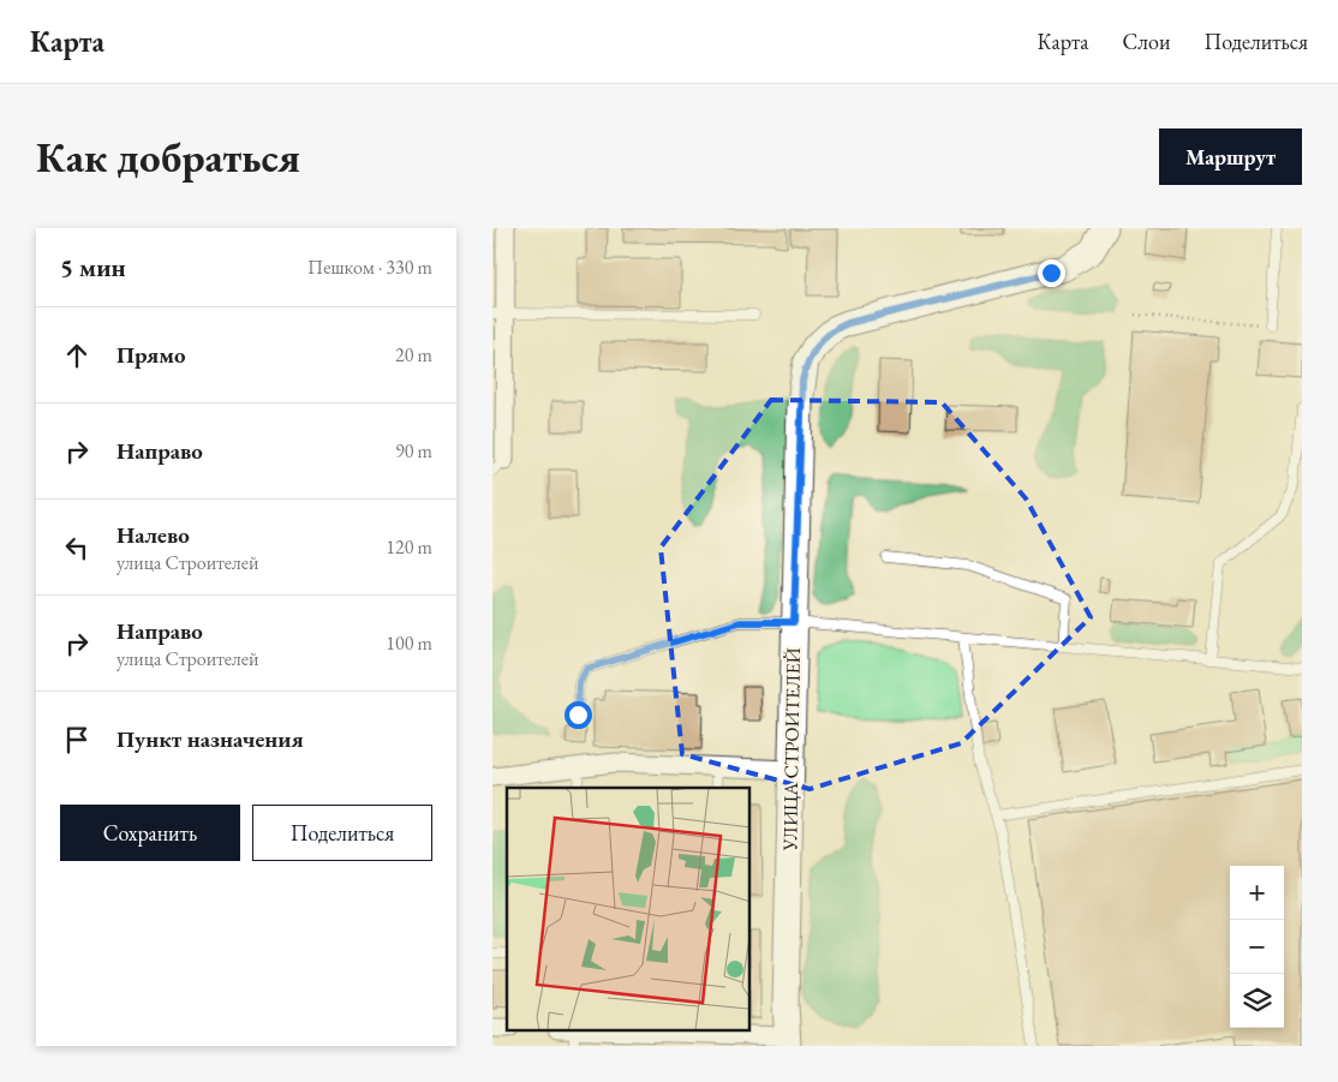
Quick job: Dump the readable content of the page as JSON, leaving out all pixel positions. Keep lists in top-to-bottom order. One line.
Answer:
{"streets":{"main road":["УЛИЦА СТРОИТЕЛЕЙ"]},"page":{"header":"Карта","nav":["Карта","Слои","Поделиться"],"buttons":["Маршрут",["Сохранить","Поделиться"]],"title":"Как добраться","heading":["5 мин","Пешком · 330 m"],"list":[["Прямо","20 m"],["Направо","90 m"],["Налево","улица Строителей","120 m"],["Направо","улица Строителей","100 m"],"Пункт назначения"],"map_buttons":["+","−"]}}
